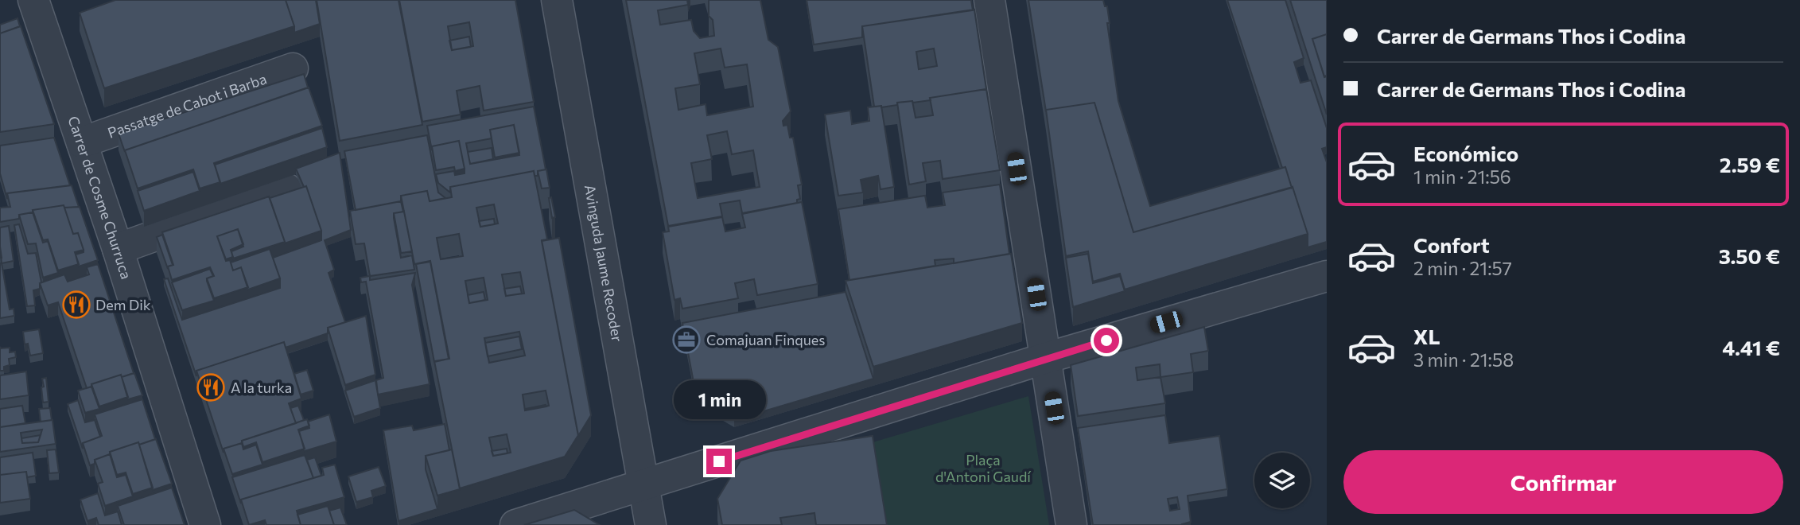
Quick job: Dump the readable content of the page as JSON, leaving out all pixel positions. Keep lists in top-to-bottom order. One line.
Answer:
{"streets":{"street":["Passatge de Cabot i Barba","Carrer de Cosme Churruca","Avinguda Jaume Recoder"]},"crossings":[["Passatge de Cabot i Barba","Carrer de Cosme Churruca"]],"parks":["Plaça d'Antoni Gaudí"],"places":{"restaurant":["Dem Dik","A la turka"],"office":["Comajuan Finques"]},"page":{"banner":["Carrer de Germans Thos i Codina","Carrer de Germans Thos i Codina"],"list":[{"name":"Económico","note":"1 min · 21:56","value":"2.59 €"},{"name":"Confort","note":"2 min · 21:57","value":"3.50 €"},{"name":"XL","note":"3 min · 21:58","value":"4.41 €"}],"bubble":"1 min","buttons":"Confirmar"}}
